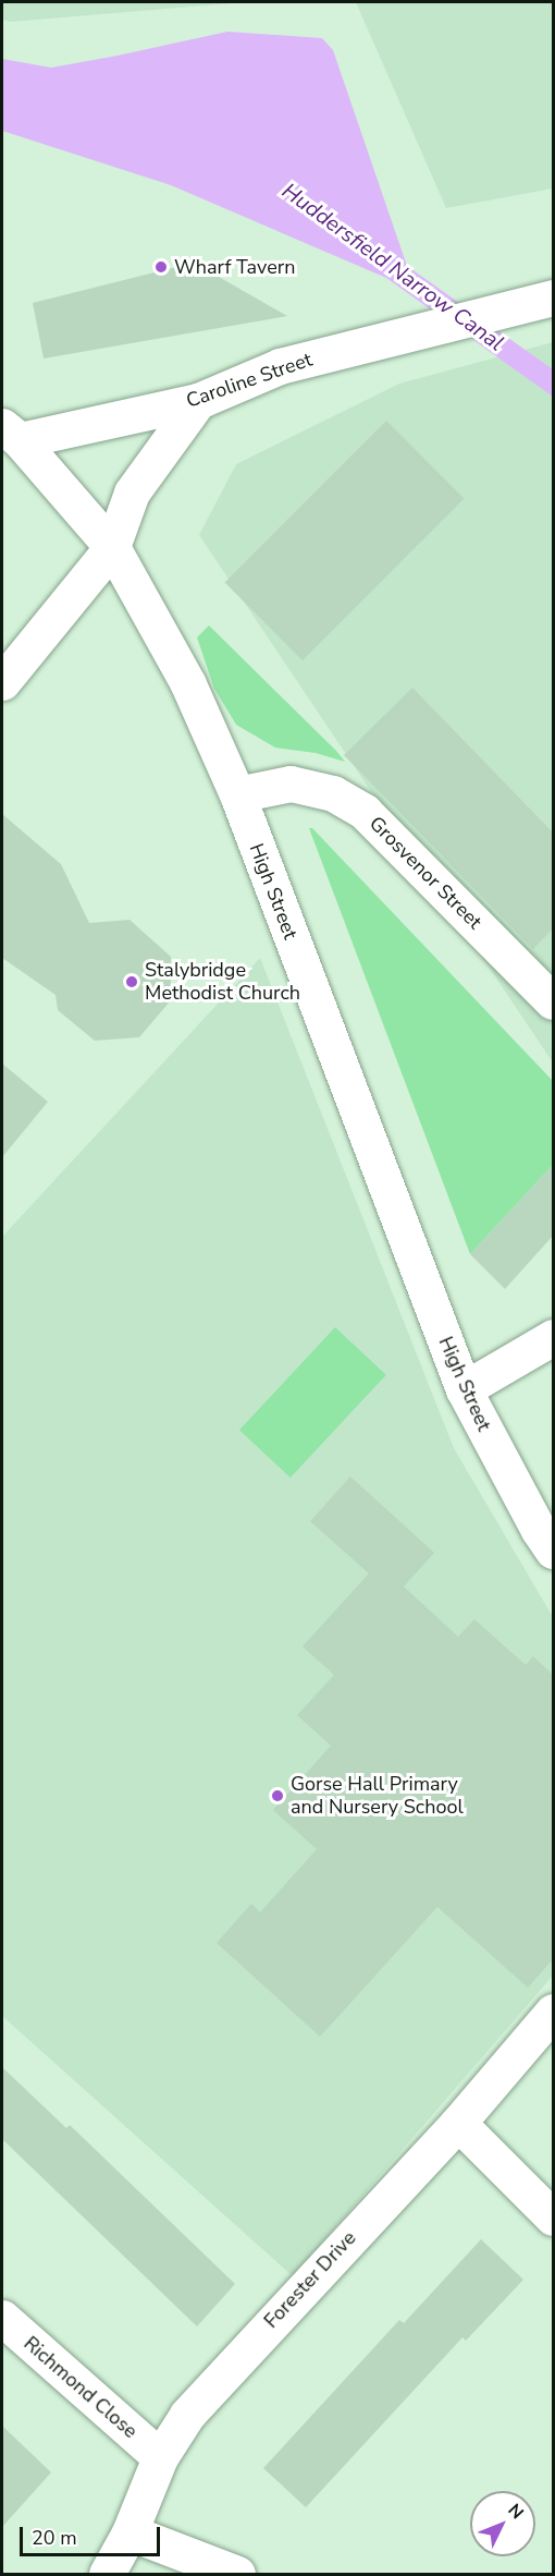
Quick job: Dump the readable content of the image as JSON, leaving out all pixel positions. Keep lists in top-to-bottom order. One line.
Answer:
{"streets":{"main road":["Caroline Street","Grosvenor Street","High Street","Forester Drive","Richmond Close"]},"crossings":[["Caroline Street","High Street"],["Grosvenor Street","High Street"],["Forester Drive","Richmond Close"]],"water":["Huddersfield Narrow Canal"],"places":["Wharf Tavern","Stalybridge Methodist Church","Gorse Hall Primary and Nursery School"],"scale_bar":"20 m","north":"top right"}
